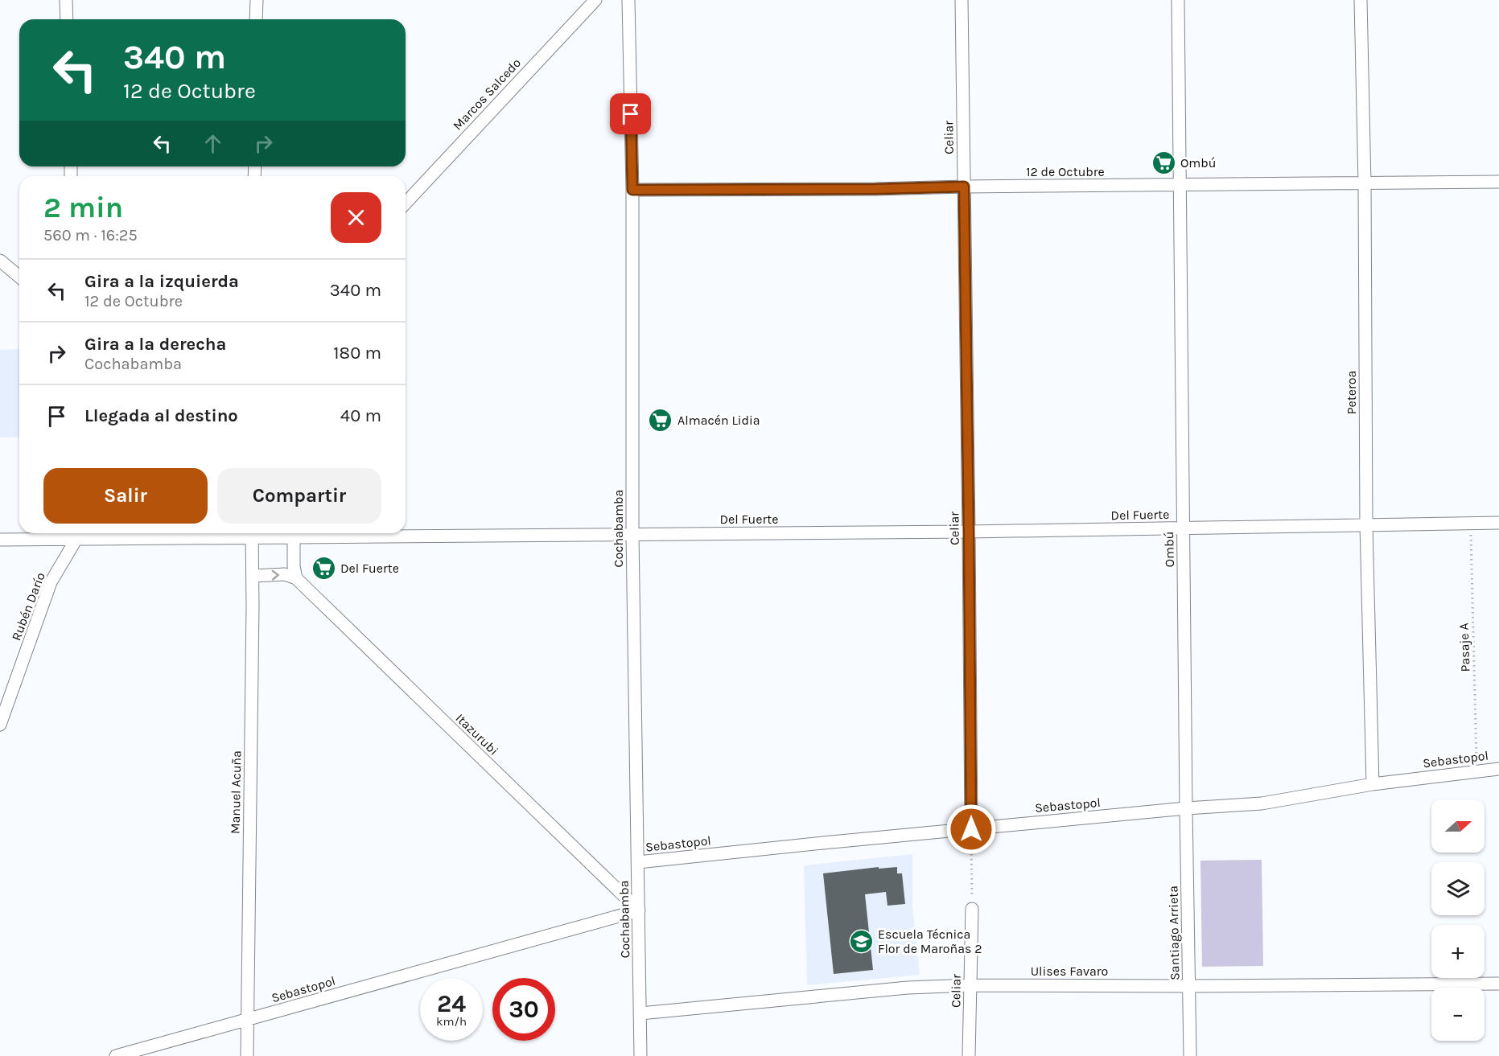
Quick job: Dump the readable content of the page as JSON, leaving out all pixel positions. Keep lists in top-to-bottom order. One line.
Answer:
{"streets":{"street":["Marcos Salcedo","Celiar","12 de Octubre","Peteroa","Del Fuerte","Cochabamba","Ombú","Rubén Darío","Itazurubi","Sebastopol","Manuel Acuña","Santiago Arrieta","Ulises Favaro"],"path":["Pasaje A"]},"crossings":[["Celiar","12 de Octubre"],["Celiar","Del Fuerte"],["Celiar","Sebastopol"],["Celiar","Ulises Favaro"],["12 de Octubre","Peteroa"],["12 de Octubre","Cochabamba"],["12 de Octubre","Ombú"],["Peteroa","Del Fuerte"],["Peteroa","Sebastopol"],["Del Fuerte","Cochabamba"],["Del Fuerte","Ombú"],["Del Fuerte","Rubén Darío"],["Del Fuerte","Pasaje A"],["Del Fuerte","Manuel Acuña"],["Cochabamba","Itazurubi"],["Cochabamba","Sebastopol"],["Cochabamba","Ulises Favaro"],["Ombú","Sebastopol"],["Ombú","Santiago Arrieta"],["Pasaje A","Sebastopol"],["Itazurubi","Sebastopol"],["Sebastopol","Manuel Acuña"],["Sebastopol","Santiago Arrieta"],["Santiago Arrieta","Ulises Favaro"]],"places":{"supermarket":["Ombú","Almacén Lidia","Del Fuerte"],"school or university":["Escuela Técnica Flor de Maroñas 2"]},"north":"right","page":{"turn":["340 m","12 de Octubre"],"heading":["2 min","560 m · 16:25"],"list":[{"name":"Gira a la izquierda","note":"12 de Octubre","value":"340 m"},{"name":"Gira a la derecha","note":"Cochabamba","value":"180 m"},{"name":"Llegada al destino","value":"40 m"}],"buttons":["Salir","Compartir"],"map_buttons":["+","−"],"speed":"24 km/h","limit":"30"}}
